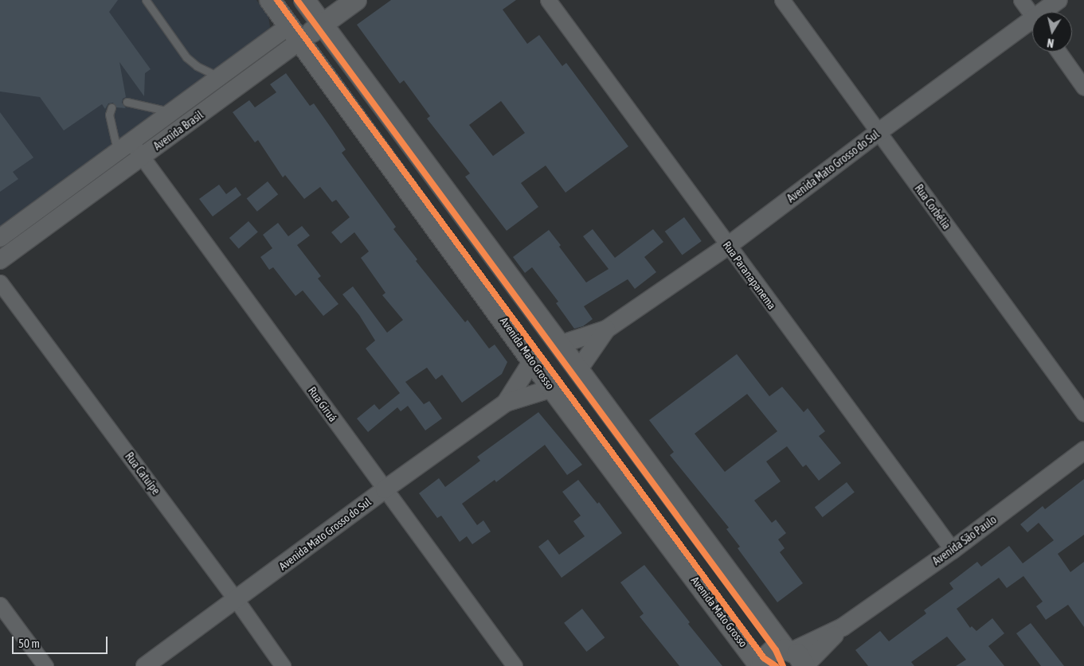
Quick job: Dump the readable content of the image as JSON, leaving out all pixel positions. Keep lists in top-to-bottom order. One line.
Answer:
{"streets":{"main road":["Avenida Brasil","Avenida Mato Grosso"],"street":["Avenida Mato Grosso do Sul","Rua Corbélia","Rua Paranapanema","Rua Giruá","Rua Catuípe","Avenida São Paulo"]},"crossings":[["Avenida Brasil","Avenida Mato Grosso"],["Avenida Brasil","Rua Giruá"],["Avenida Mato Grosso do Sul","Rua Corbélia"],["Avenida Mato Grosso do Sul","Rua Paranapanema"],["Avenida Mato Grosso do Sul","Rua Giruá"],["Avenida Mato Grosso do Sul","Rua Catuípe"],["Rua Paranapanema","Avenida São Paulo"]],"scale_bar":"50 m","north":"bottom"}
